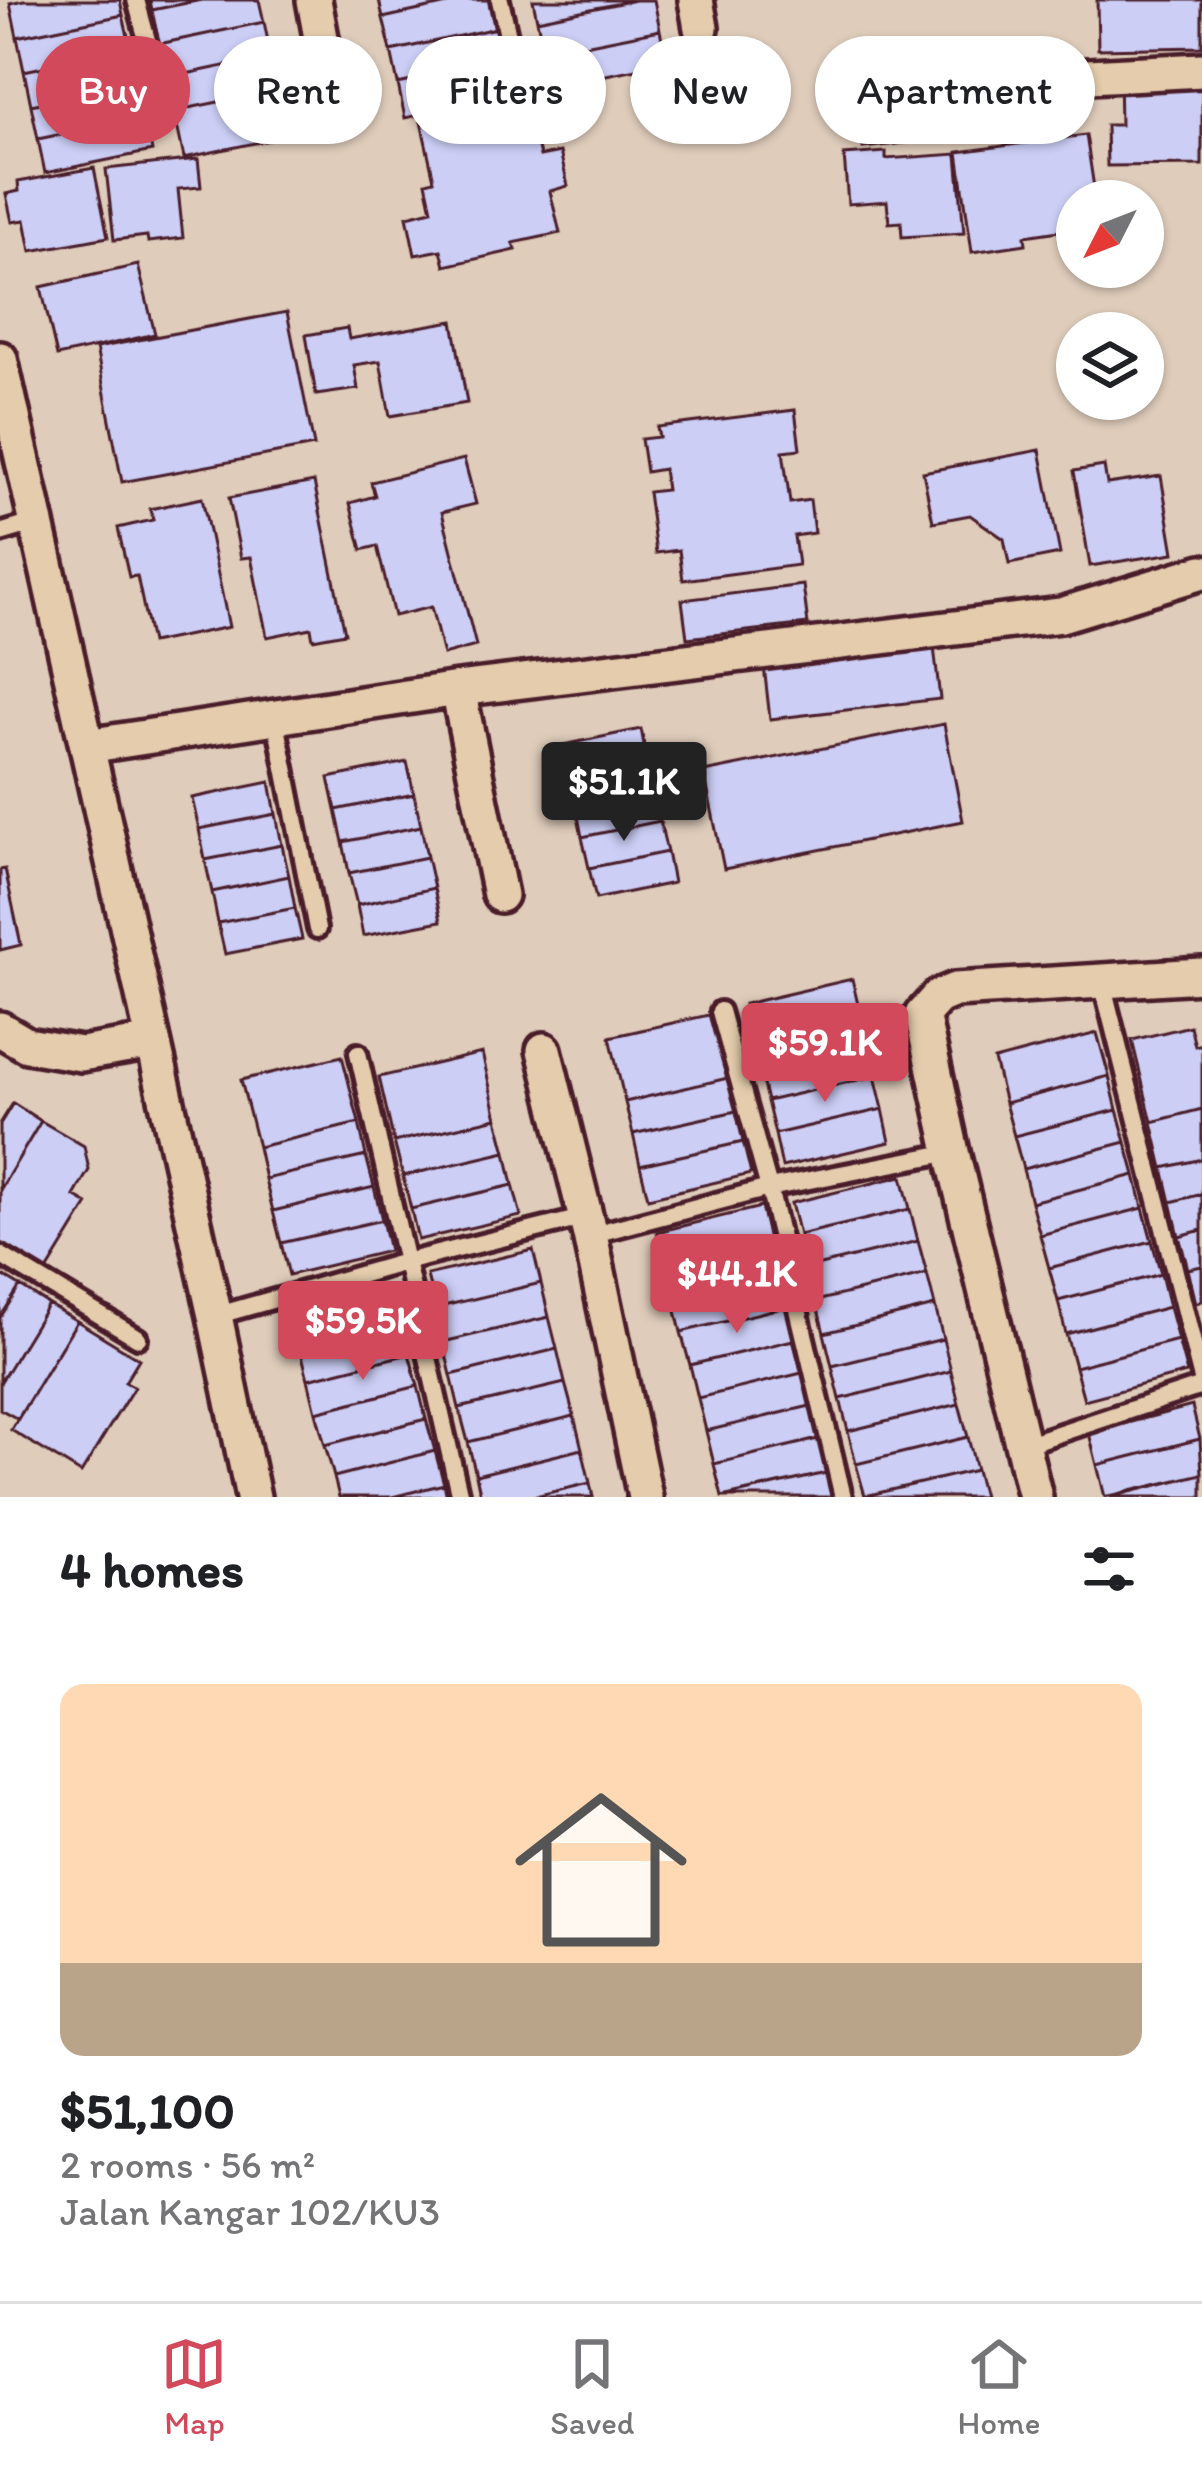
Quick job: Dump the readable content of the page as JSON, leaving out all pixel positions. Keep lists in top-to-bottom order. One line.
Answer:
{"north":"bottom left","page":{"chip":["Buy","Rent","Filters","New","Apartment"],"price":["$51.1K","$59.1K","$44.1K","$59.5K"],"heading":"4 homes","list":[{"name":"$51,100","note":"2 rooms · 56 m² · Jalan Kangar 102/KU3"}],"tabs":["Map","Saved","Home"]}}
